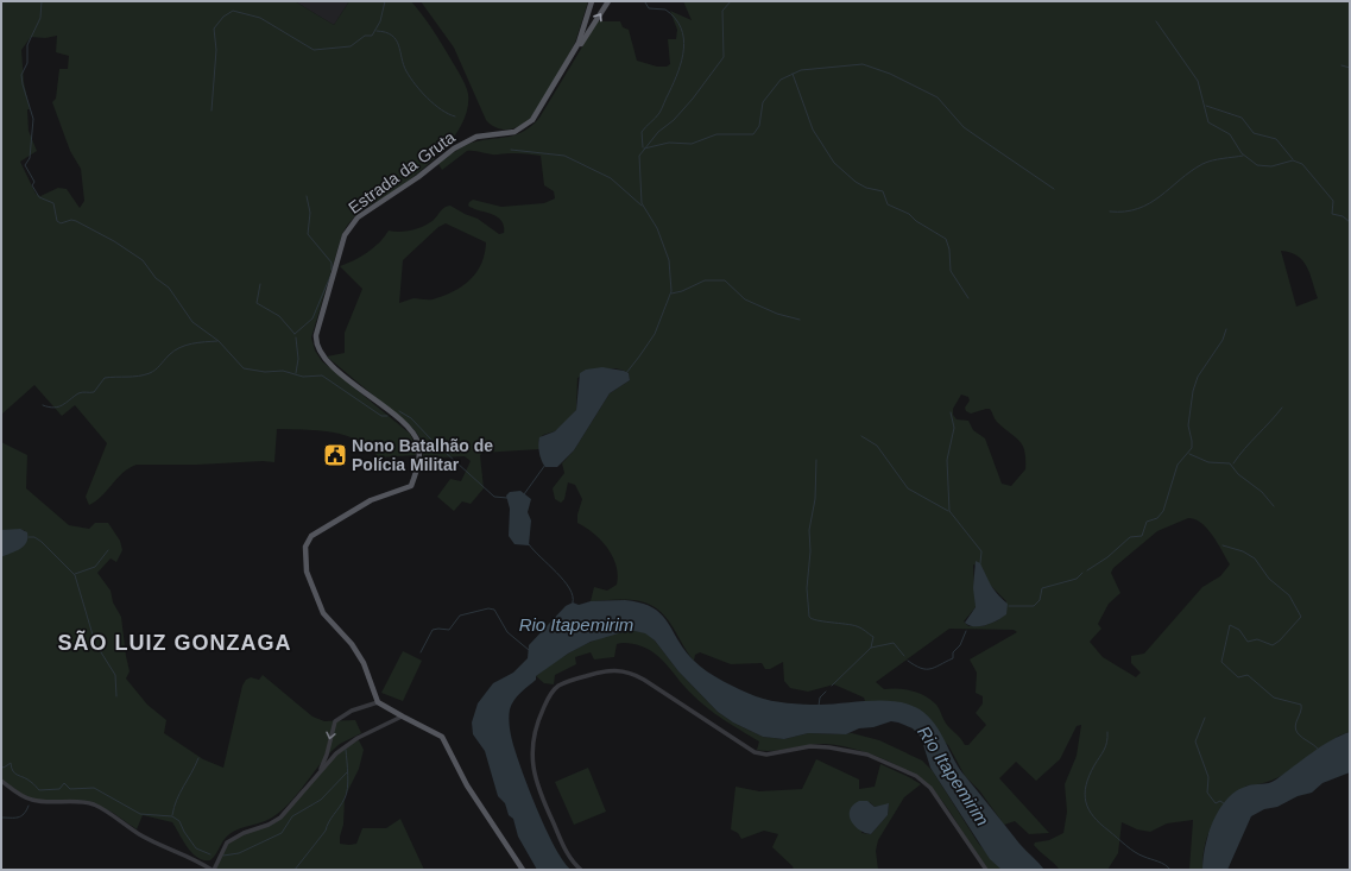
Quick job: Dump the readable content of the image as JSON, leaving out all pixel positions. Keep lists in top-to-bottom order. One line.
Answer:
{"streets":{"main road":["Estrada da Gruta"]},"districts":["SÃO LUIZ GONZAGA"],"water":["Rio Itapemirim"],"places":{"public building":["Nono Batalhão de Polícia Militar"]}}
